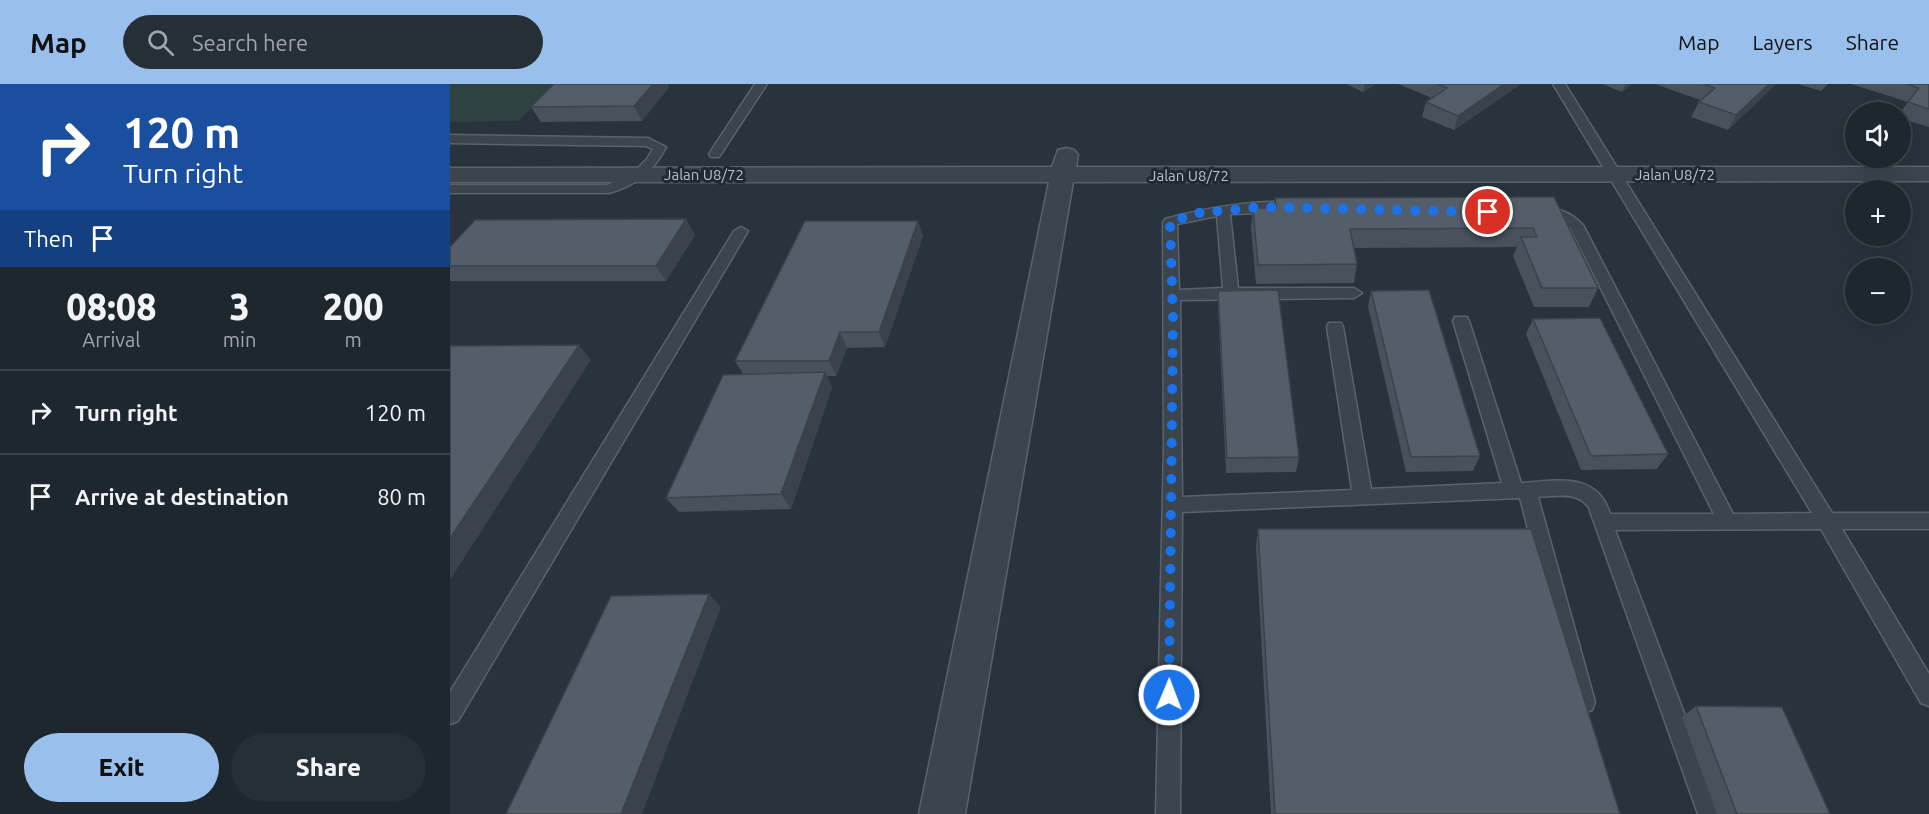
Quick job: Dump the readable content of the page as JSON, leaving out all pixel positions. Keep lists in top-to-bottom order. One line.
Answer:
{"streets":{"street":["Jalan U8/72"]},"page":{"header":"Map","search":"Search here","nav":["Map","Layers","Share"],"turn":["120 m","Turn right"],"map_buttons":["+","−"],"then":"Then","eta":["08:08","Arrival","3","min","200","m"],"list":[{"name":"Turn right","value":"120 m"},{"name":"Arrive at destination","value":"80 m"}],"buttons":["Exit","Share"]}}
